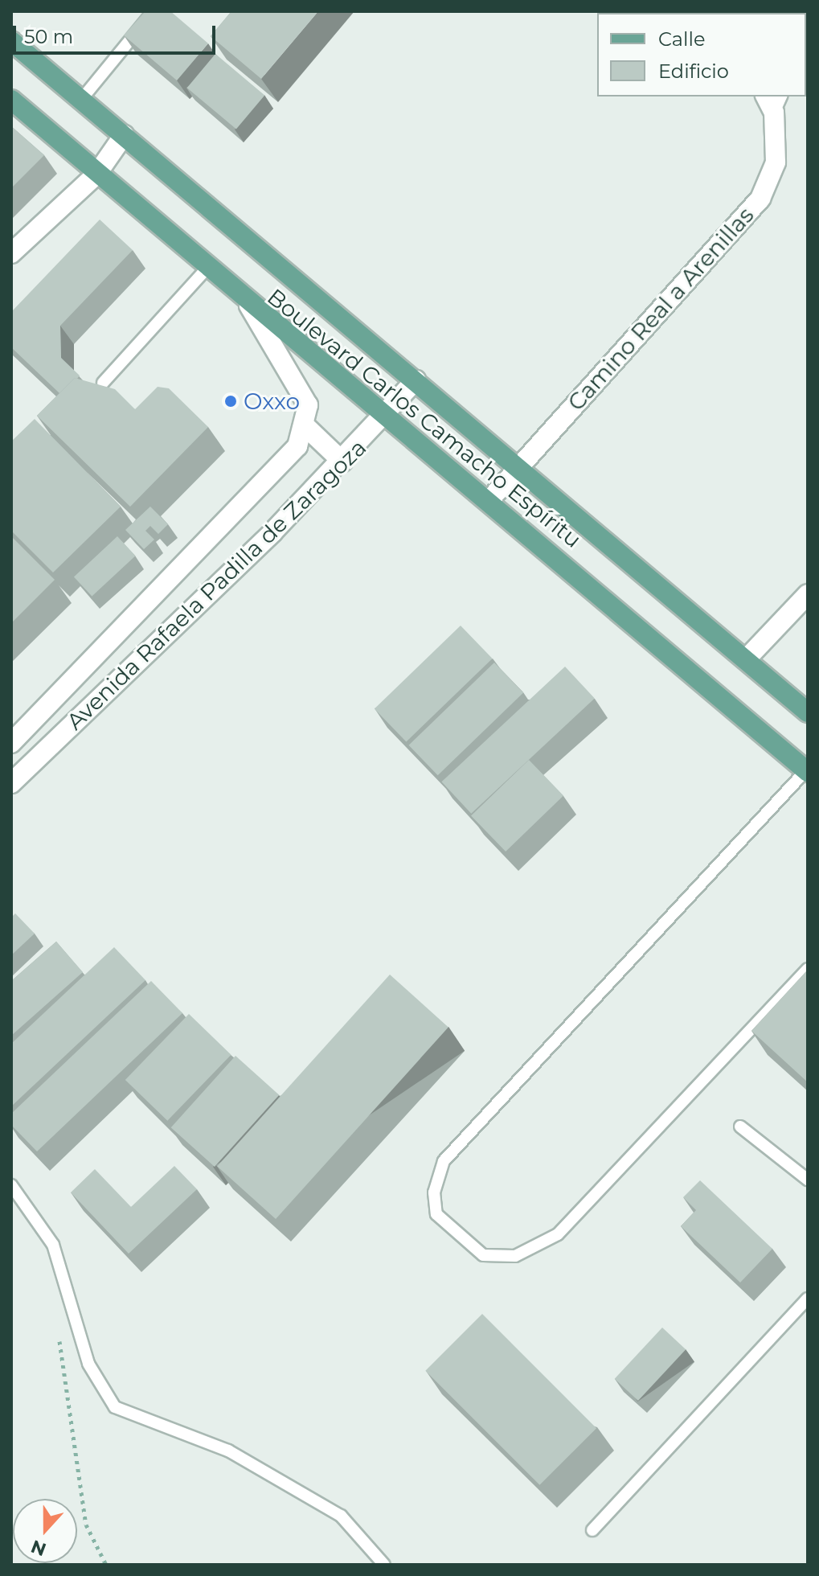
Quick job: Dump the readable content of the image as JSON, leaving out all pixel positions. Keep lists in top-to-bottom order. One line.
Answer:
{"streets":{"main road":["Camino Real a Arenillas","Boulevard Carlos Camacho Espíritu","Avenida Rafaela Padilla de Zaragoza"]},"crossings":[["Camino Real a Arenillas","Boulevard Carlos Camacho Espíritu"],["Boulevard Carlos Camacho Espíritu","Avenida Rafaela Padilla de Zaragoza"]],"places":["Oxxo"],"legend":["Calle","Edificio"],"scale_bar":"50 m","north":"bottom"}
